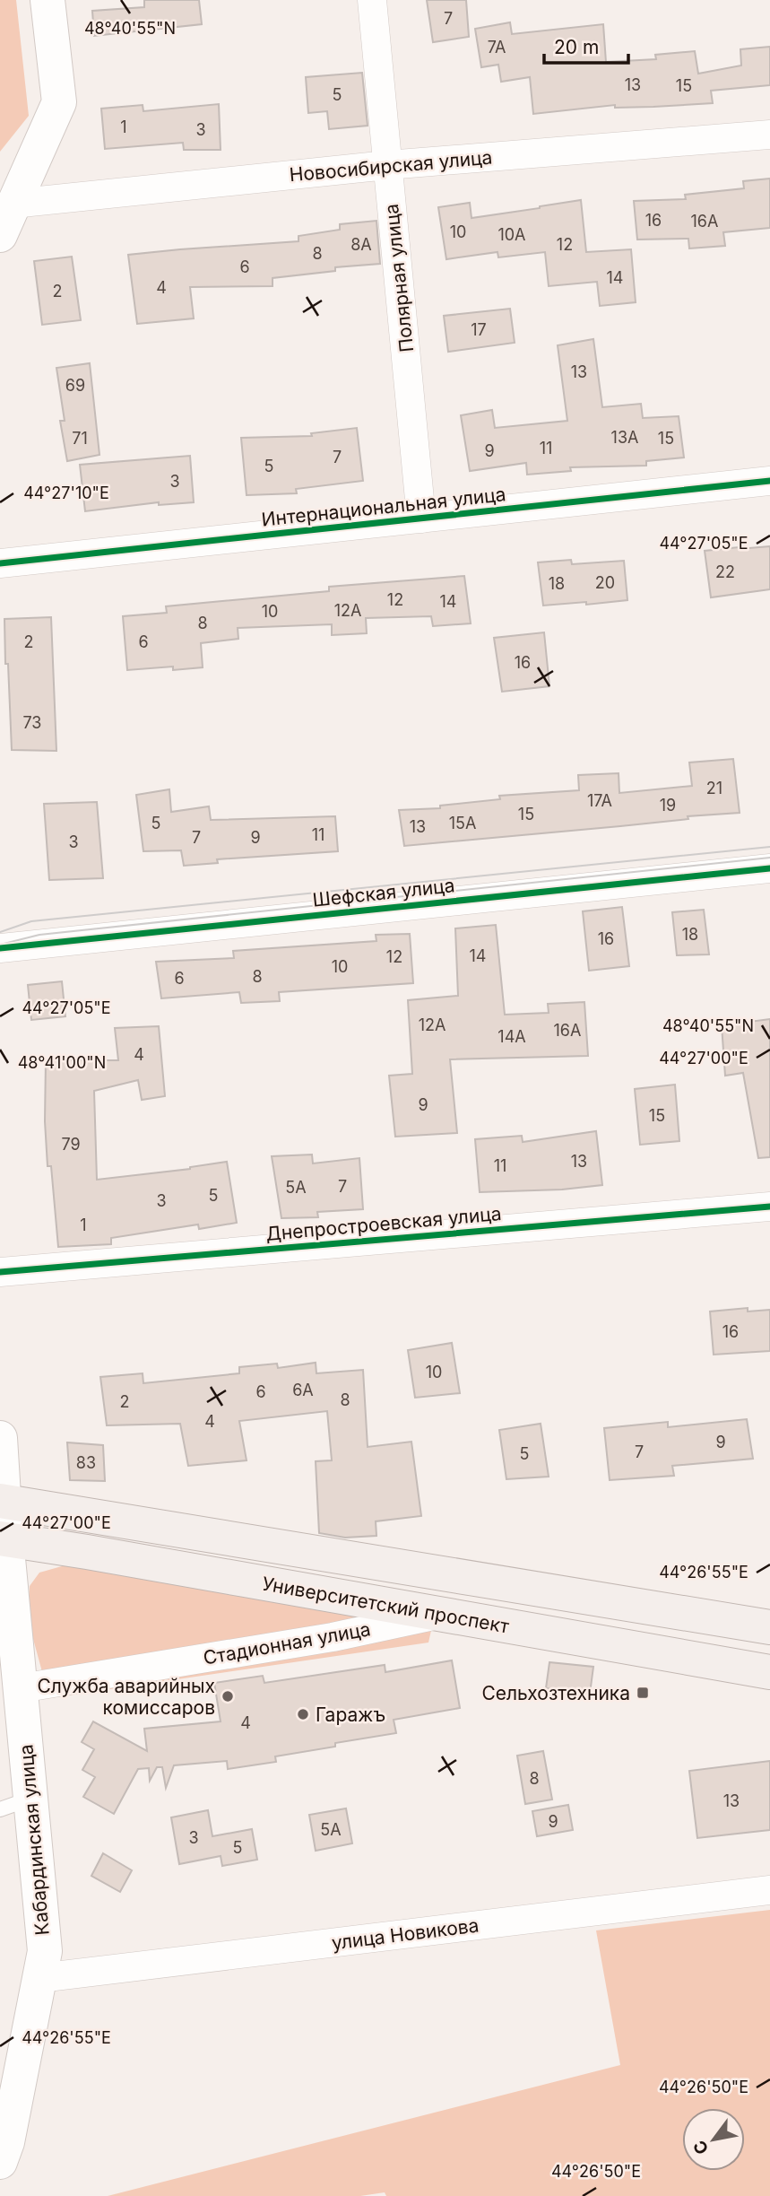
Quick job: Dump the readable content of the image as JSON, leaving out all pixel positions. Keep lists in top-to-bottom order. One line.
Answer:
{"streets":{"highway":["Университетский проспект"],"street":["Новосибирская улица","Полярная улица","Интернациональная улица","Шефская улица","Днепростроевская улица","Стадионная улица","Кабардинская улица","улица Новикова"]},"crossings":[["Новосибирская улица","Полярная улица"],["Полярная улица","Интернациональная улица"],["Университетский проспект","Стадионная улица"],["Университетский проспект","Кабардинская улица"],["Стадионная улица","Кабардинская улица"],["Кабардинская улица","улица Новикова"]],"places":{"transit":["Сельхозтехника"],"other":["Служба аварийных комиссаров","Гаражъ"]},"house_numbers":["7","7А","13","15","5","1","3","16","16А","10","10А","8А","12","8","6","14","4","2","17","13","69","13А","71","15","11","9","7","5","3","22","20","18","12","14","12А","10","8","2","6","16","73","21","17А","19","15","5","15А","13","11","7","9","3","18","16","14","12","10","8","6","12А","16А","14А","4","9","15","79","13","11","7","5А","5","3","1","16","10","6А","6","8","2","4","9","7","5","83","4","8","13","9","5А","3","5"],"scale_bar":"20 m","north":"bottom left","coordinates":["48°40'55\"N","44°27'10\"E","44°27'05\"E","44°27'00\"E","48°41'00\"N","44°26'55\"E","44°26'50\"E"]}
